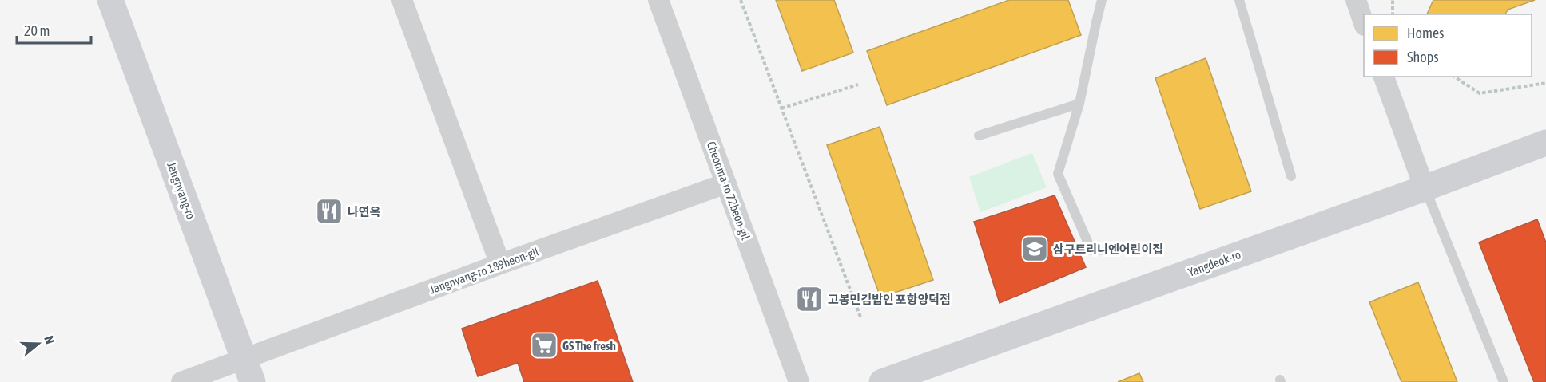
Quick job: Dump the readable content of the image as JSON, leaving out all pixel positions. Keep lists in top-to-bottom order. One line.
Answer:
{"streets":{"street":["Jangnyang-ro","Cheonma-ro 72beon-gil","Yangdeok-ro","Jangnyang-ro 189beon-gil"]},"crossings":[["Jangnyang-ro","Jangnyang-ro 189beon-gil"],["Cheonma-ro 72beon-gil","Jangnyang-ro 189beon-gil"]],"places":{"restaurant":["나연옥","고봉민김밥인 포항양덕점"],"school or university":["삼구트리니엔어린이집"],"supermarket":["GS The fresh"]},"legend":["Homes","Shops"],"scale_bar":"20 m","north":"right"}
